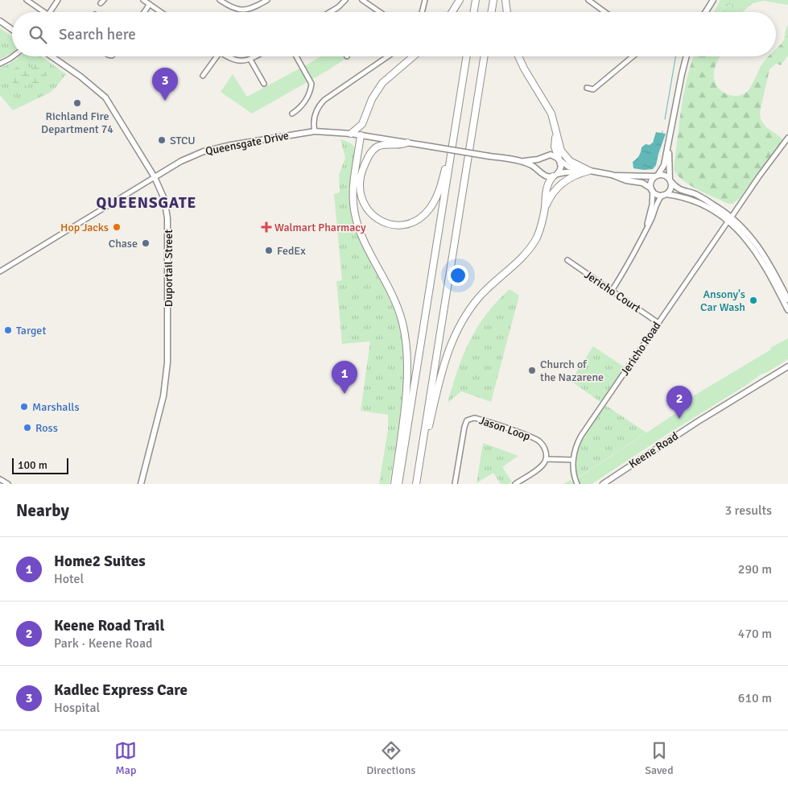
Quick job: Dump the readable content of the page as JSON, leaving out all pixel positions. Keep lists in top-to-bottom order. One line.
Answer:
{"streets":{"main road":["Queensgate Drive","Duportail Street","Keene Road"],"street":["Jericho Court","Jericho Road","Jason Loop"]},"crossings":[["Queensgate Drive","Duportail Street"],["Jericho Court","Jericho Road"]],"districts":["QUEENSGATE"],"places":{"other":["Richland Fire Department 74","STCU","Hop Jacks","Chase","FedEx","Ansony's Car Wash","Target","Church of the Nazarene","Marshalls","Ross"],"health":["Walmart Pharmacy"]},"scale_bar":"100 m","page":{"search":"Search here","pins":["3","1","2"],"scale":"100 m","heading":["Nearby","3 results"],"list":[{"mark":"1","name":"Home2 Suites","note":"Hotel","value":"290 m"},{"mark":"2","name":"Keene Road Trail","note":"Park · Keene Road","value":"470 m"},{"mark":"3","name":"Kadlec Express Care","note":"Hospital","value":"610 m"}],"nav":["Map","Directions","Saved"]}}
